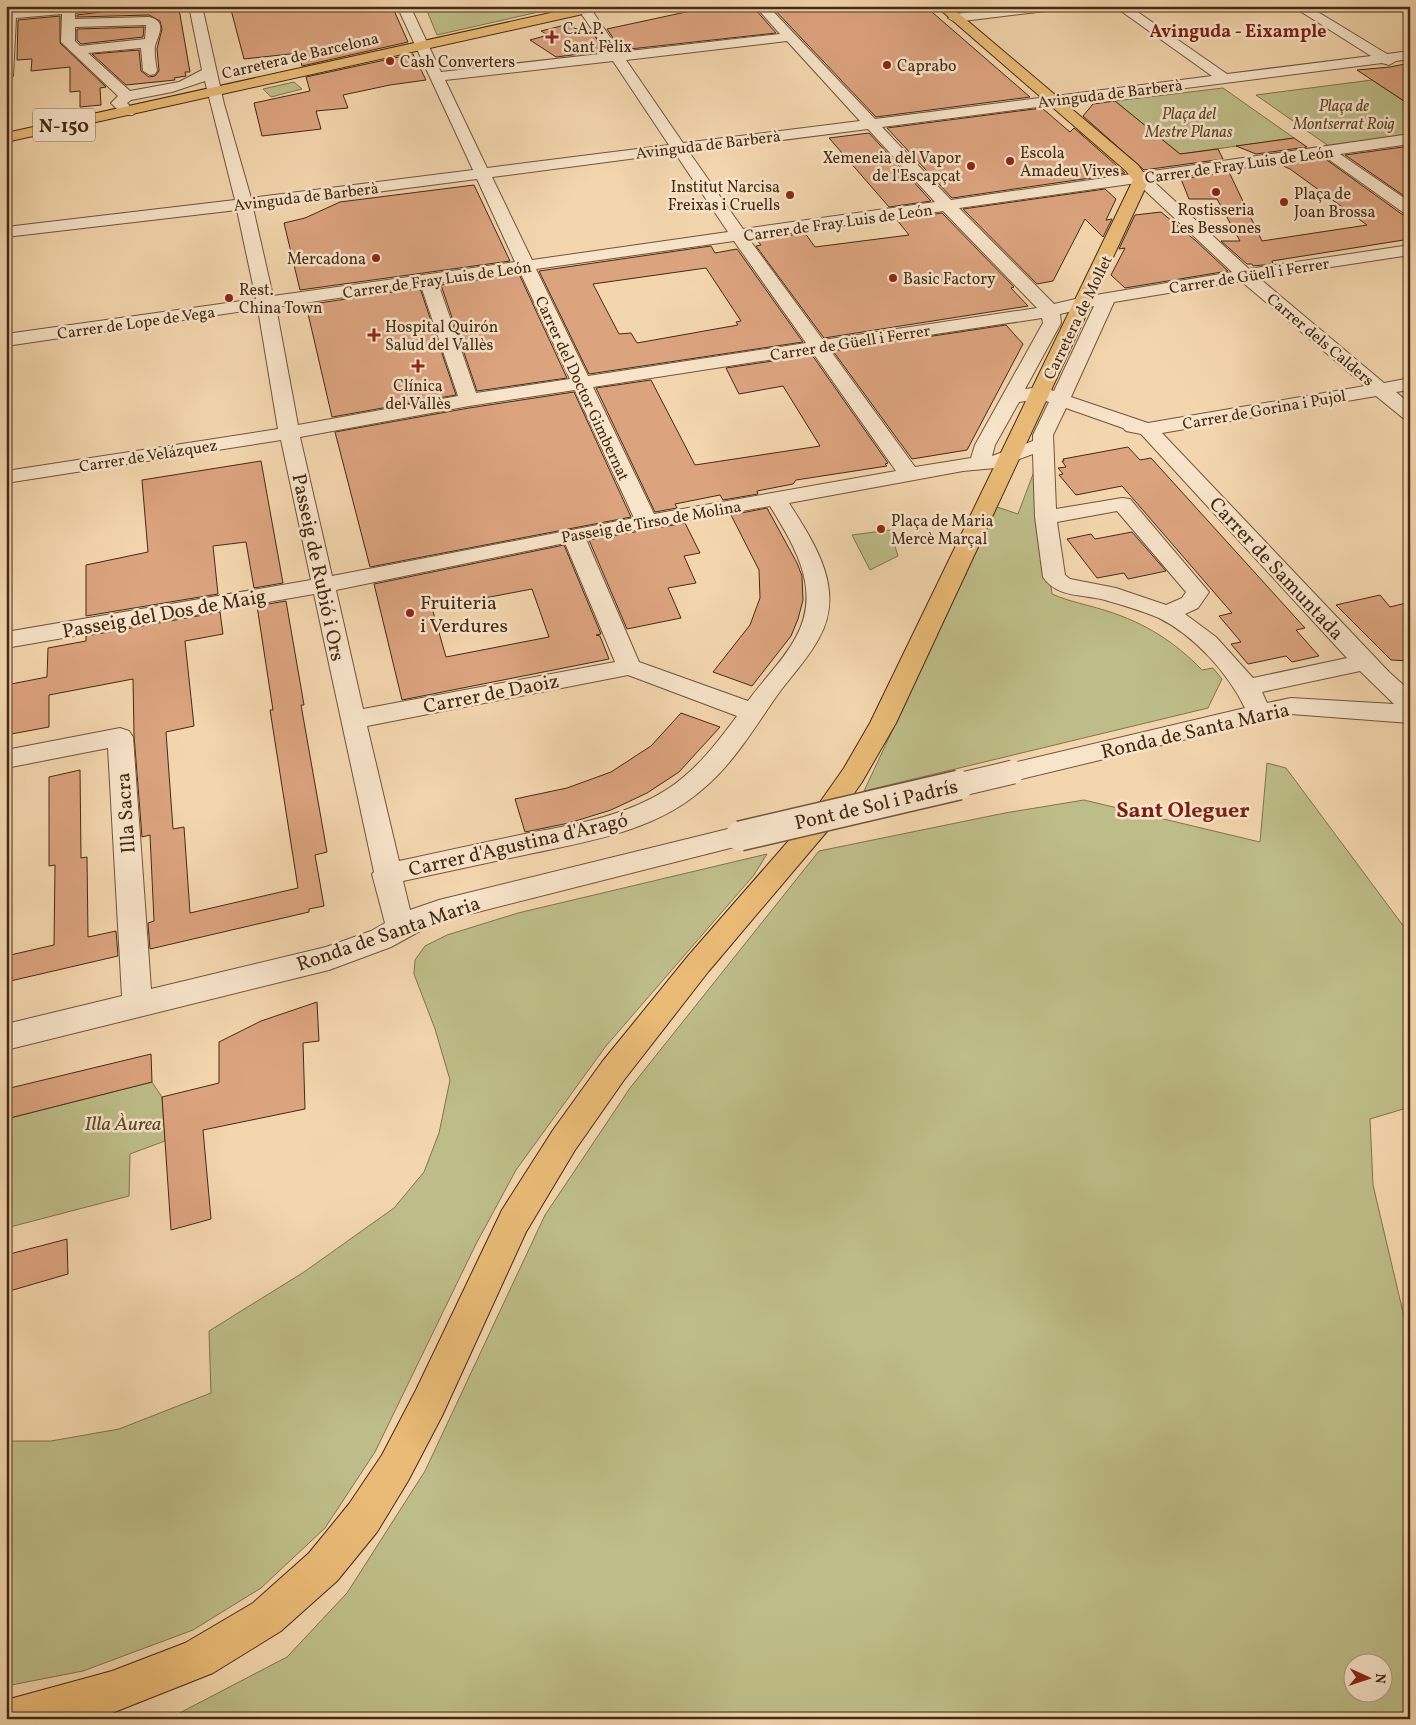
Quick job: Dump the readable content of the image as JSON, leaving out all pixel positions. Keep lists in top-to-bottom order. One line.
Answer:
{"streets":{"main road":["Carretera de Barcelona","N-150","Carretera de Mollet","Carrer dels Calders"],"street":["Avinguda de Barberà","Carrer de Fray Luis de León","Carrer de Güell i Ferrer","Carrer de Lope de Vega","Carrer del Doctor Gimbernat","Carrer de Gorina i Pujol","Carrer de Velázquez","Passeig de Tirso de Molina","Passeig de Rubió i Ors","Carrer de Samuntada","Passeig del Dos de Maig","Carrer de Daoiz","Ronda de Santa Maria","Pont de Sol i Padrís","Illa Sacra","Carrer d'Agustina d'Aragó"]},"crossings":[["Carretera de Barcelona","Carrer del Doctor Gimbernat"],["Carretera de Barcelona","Passeig de Rubió i Ors"],["Avinguda de Barberà","Carrer dels Calders"],["Avinguda de Barberà","Carrer del Doctor Gimbernat"],["Carrer de Fray Luis de León","Carretera de Mollet"],["Carrer de Fray Luis de León","Carrer de Lope de Vega"],["Carrer de Fray Luis de León","Carrer dels Calders"],["Carrer de Fray Luis de León","Carrer del Doctor Gimbernat"],["Carrer de Fray Luis de León","Passeig de Rubió i Ors"],["Carrer de Güell i Ferrer","Carretera de Mollet"],["Carrer de Güell i Ferrer","Carrer dels Calders"],["Carrer de Güell i Ferrer","Carrer del Doctor Gimbernat"],["Carrer de Güell i Ferrer","Carrer de Velázquez"],["Carrer de Güell i Ferrer","Passeig de Rubió i Ors"],["Carretera de Mollet","Carrer dels Calders"],["Carretera de Mollet","Passeig de Tirso de Molina"],["Carretera de Mollet","Carrer de Samuntada"],["Carrer de Lope de Vega","Passeig de Rubió i Ors"],["Carrer dels Calders","Carrer de Gorina i Pujol"],["Carrer del Doctor Gimbernat","Passeig de Tirso de Molina"],["Carrer de Gorina i Pujol","Carrer de Samuntada"],["Carrer de Velázquez","Passeig de Rubió i Ors"],["Passeig de Tirso de Molina","Passeig de Rubió i Ors"],["Passeig de Tirso de Molina","Passeig del Dos de Maig"],["Passeig de Tirso de Molina","Carrer d'Agustina d'Aragó"],["Passeig de Rubió i Ors","Passeig del Dos de Maig"],["Passeig de Rubió i Ors","Carrer de Daoiz"],["Passeig de Rubió i Ors","Ronda de Santa Maria"],["Passeig de Rubió i Ors","Carrer d'Agustina d'Aragó"],["Ronda de Santa Maria","Pont de Sol i Padrís"],["Ronda de Santa Maria","Illa Sacra"]],"districts":["Avinguda - Eixample","Sant Oleguer"],"parks":["Plaça de Montserrat Roig","Plaça del Mestre Planas","Illa Àurea"],"places":{"health":["C.A.P. Sant Fèlix","Hospital Quirón Salud del Vallès","Clínica del Vallès"],"other":["Cash Converters","Caprabo","Escola Amadeu Vives","Xemeneia del Vapor de l'Escapçat","Rostisseria Les Bessones","Institut Narcisa Freixas i Cruells","Plaça de Joan Brossa","Mercadona","Basic Factory","Rest. China Town","Plaça de Maria Mercè Marçal","Fruiteria i Verdures"]},"north":"right"}
